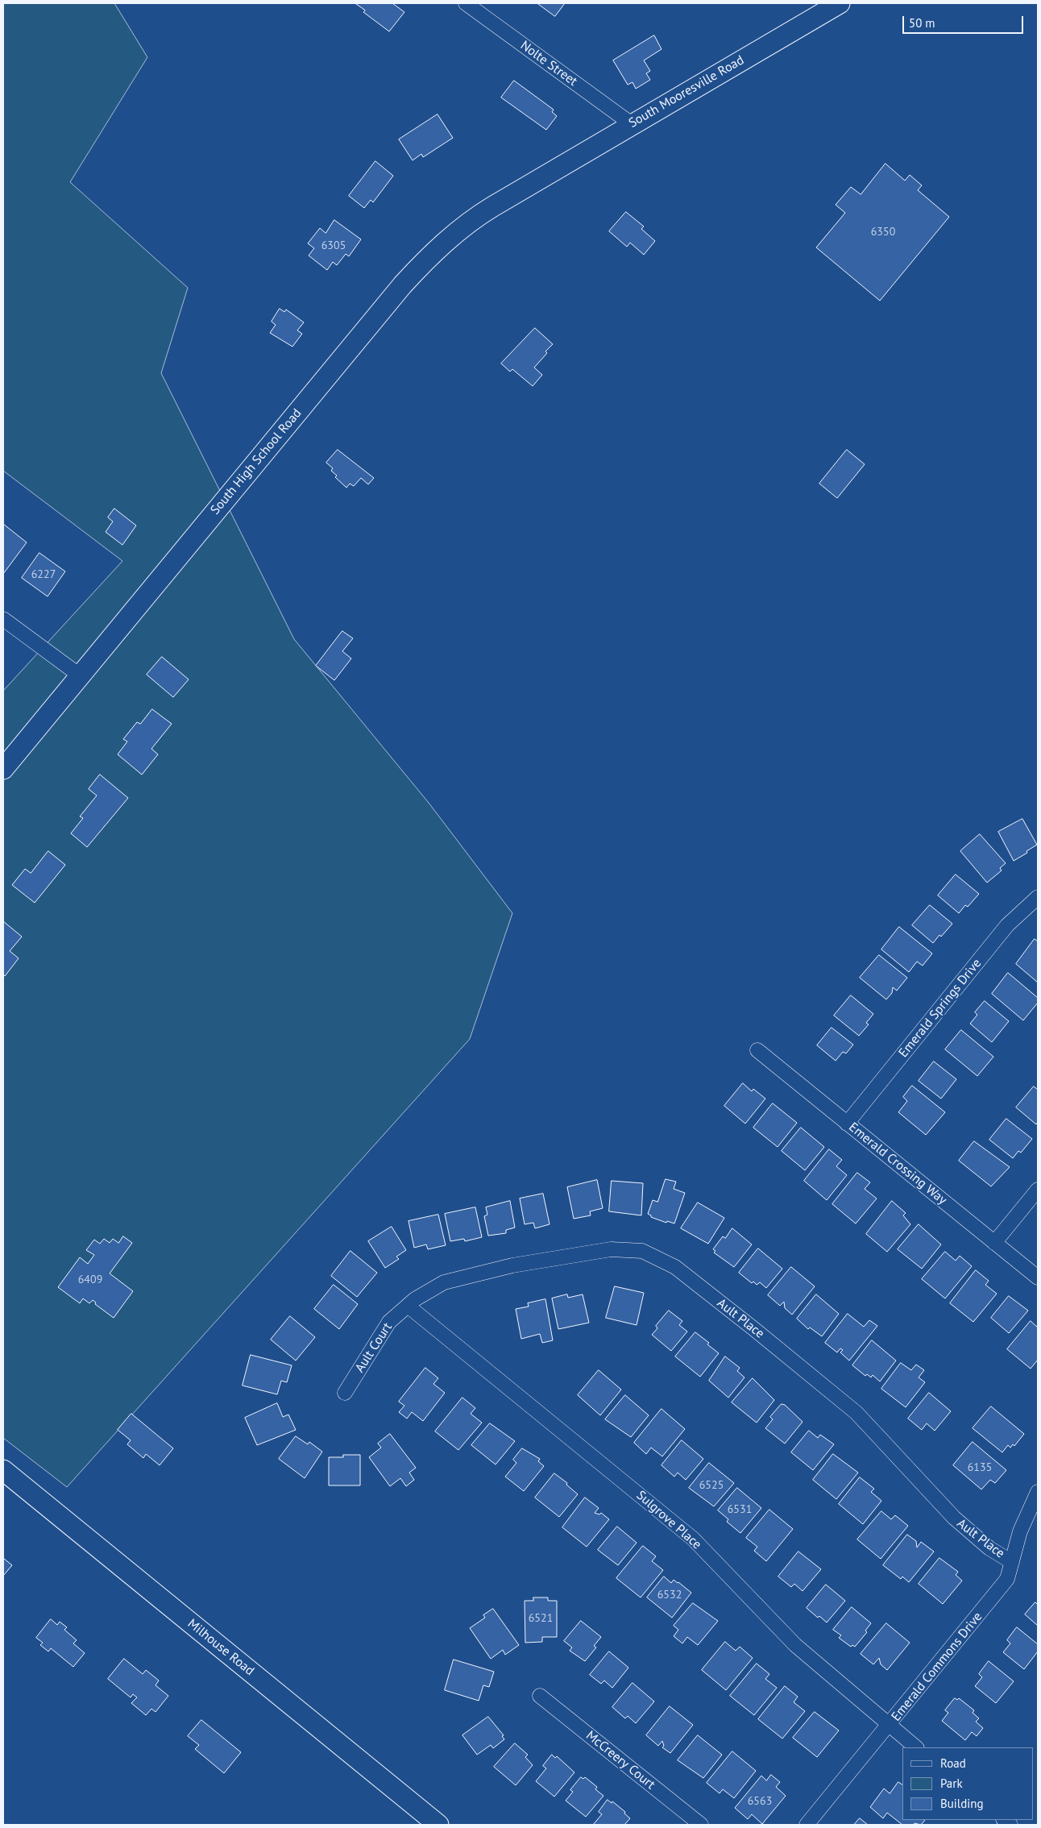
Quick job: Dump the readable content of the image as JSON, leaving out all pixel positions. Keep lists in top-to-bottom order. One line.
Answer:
{"streets":{"main road":["South Mooresville Road","South High School Road","Milhouse Road"],"street":["Nolte Street","Emerald Springs Drive","Emerald Crossing Way","Ault Place","Ault Court","Sulgrove Place","Emerald Commons Drive","McCreery Court"]},"crossings":[["Nolte Street","South Mooresville Road"],["South Mooresville Road","South High School Road"],["Emerald Springs Drive","Emerald Crossing Way"],["Ault Place","Ault Court"],["Ault Place","Sulgrove Place"],["Ault Place","Emerald Commons Drive"],["Ault Court","Sulgrove Place"],["Sulgrove Place","Emerald Commons Drive"]],"house_numbers":["6350","6305","6227","6409","6135","6525","6531","6532","6521","6563"],"legend":["Road","Park","Building"],"scale_bar":"50 m"}
